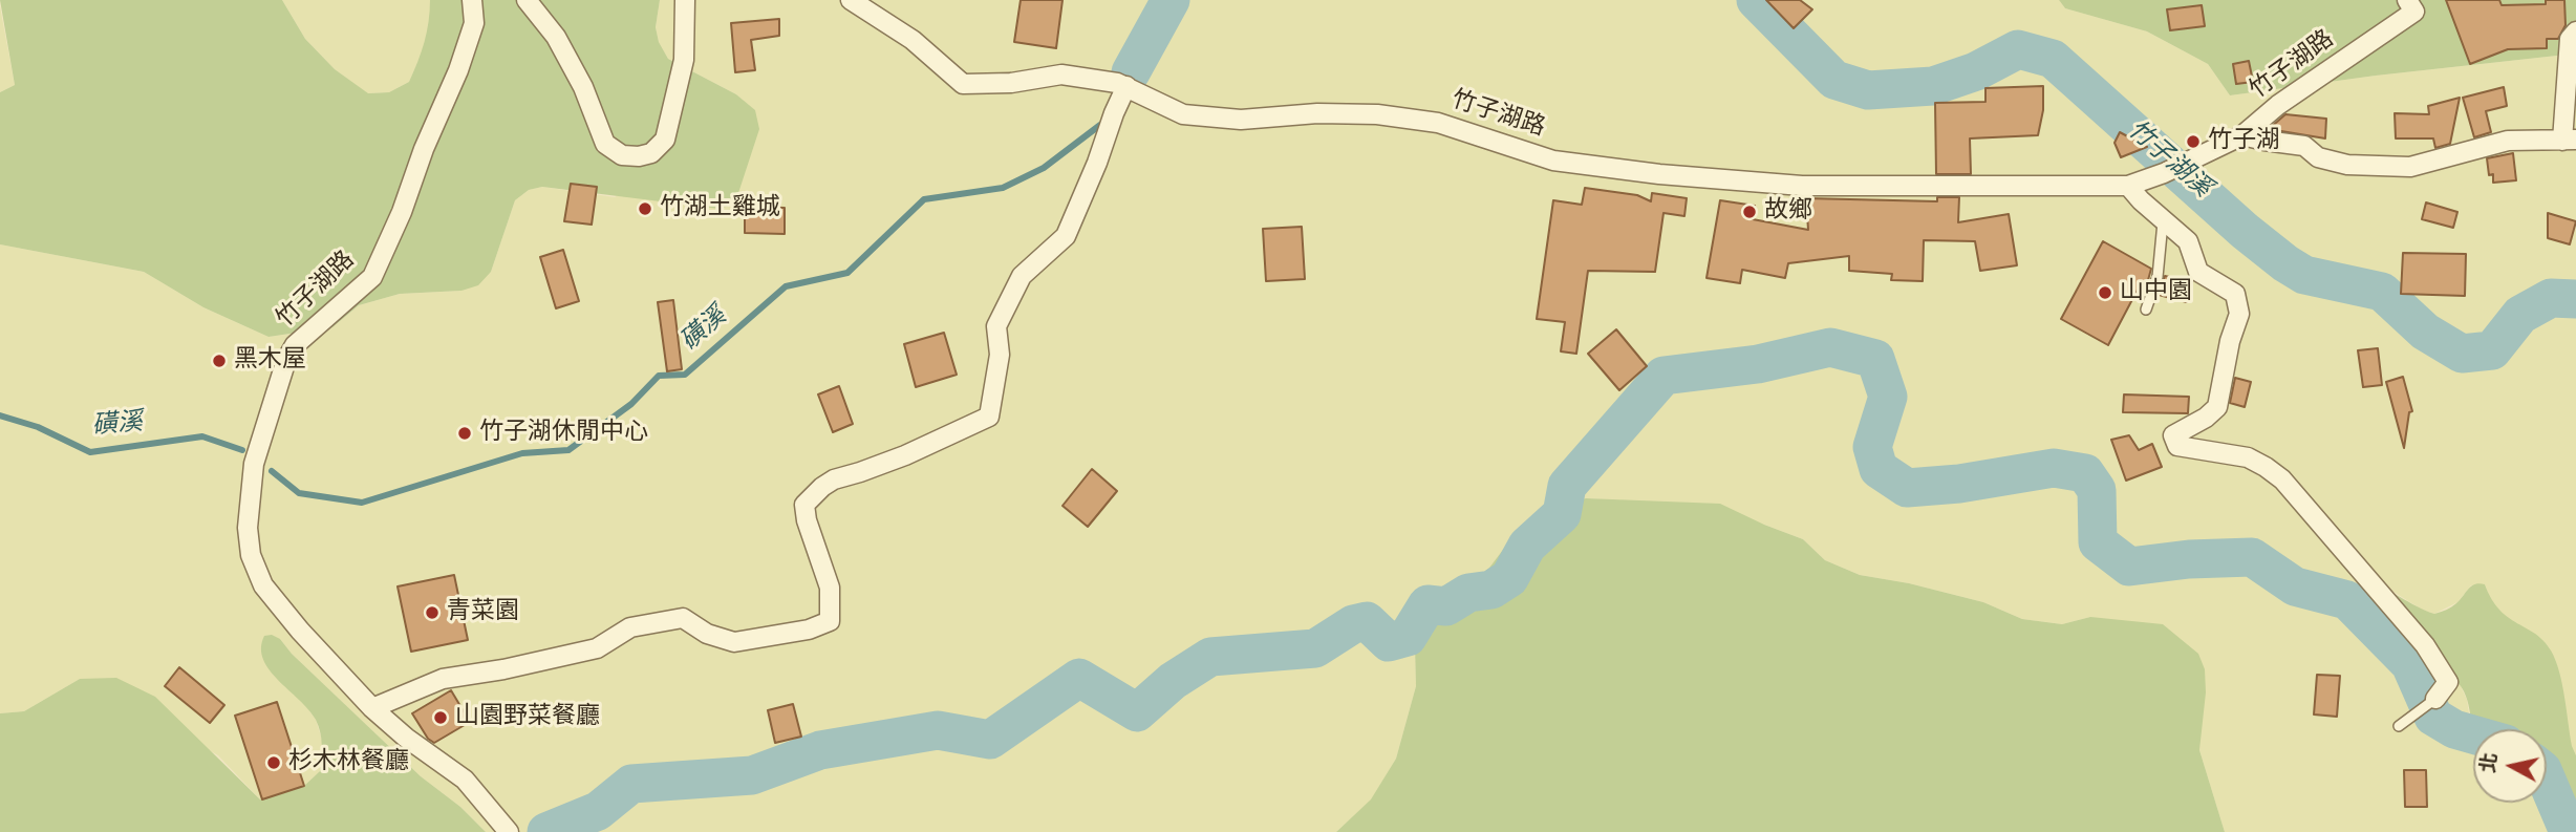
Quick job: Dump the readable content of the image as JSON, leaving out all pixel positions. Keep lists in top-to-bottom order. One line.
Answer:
{"streets":{"street":["竹子湖路"]},"water":["竹子湖溪","磺溪"],"places":["竹子湖","竹湖土雞城","故鄉","山中園","黑木屋","竹子湖休閒中心","青菜園","山園野菜餐廳","杉木林餐廳"],"north":"left"}
